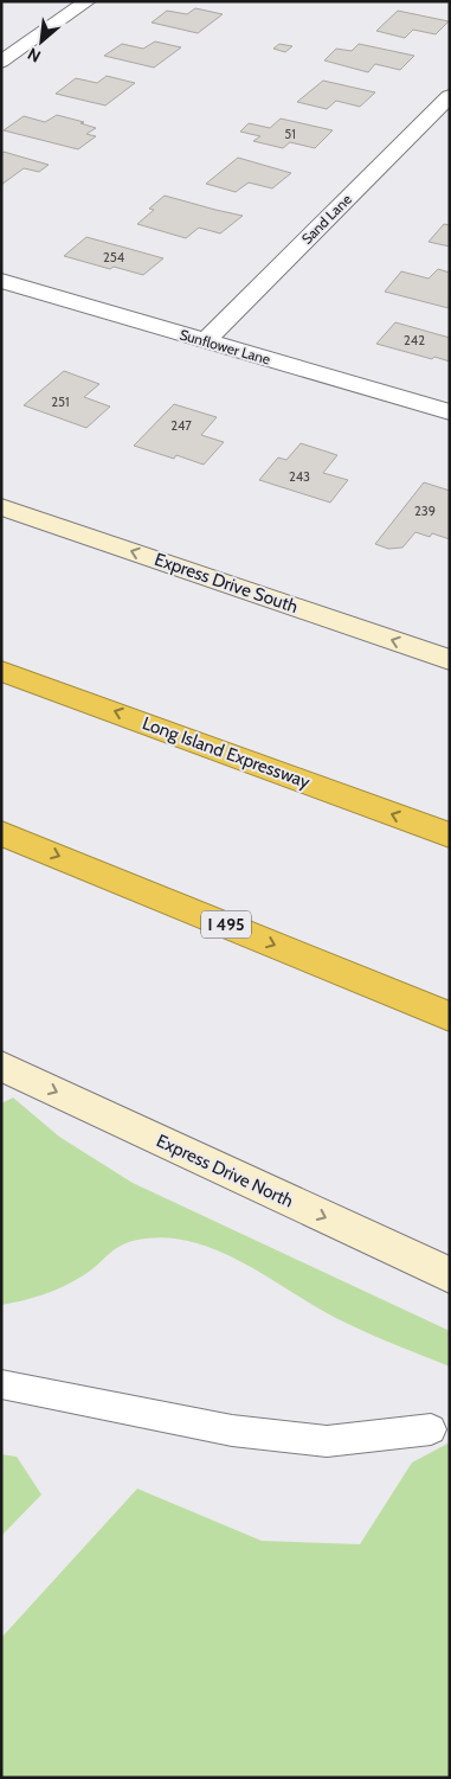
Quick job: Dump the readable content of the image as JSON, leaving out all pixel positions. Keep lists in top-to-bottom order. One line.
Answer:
{"streets":{"highway":["Long Island Expressway","I 495"],"main road":["Express Drive South","Express Drive North"],"street":["Sand Lane","Sunflower Lane"]},"crossings":[["Sand Lane","Sunflower Lane"]],"one_way":["Express Drive South","Express Drive North"],"house_numbers":["51","254","242","251","247","243","239"],"north":"bottom left"}
